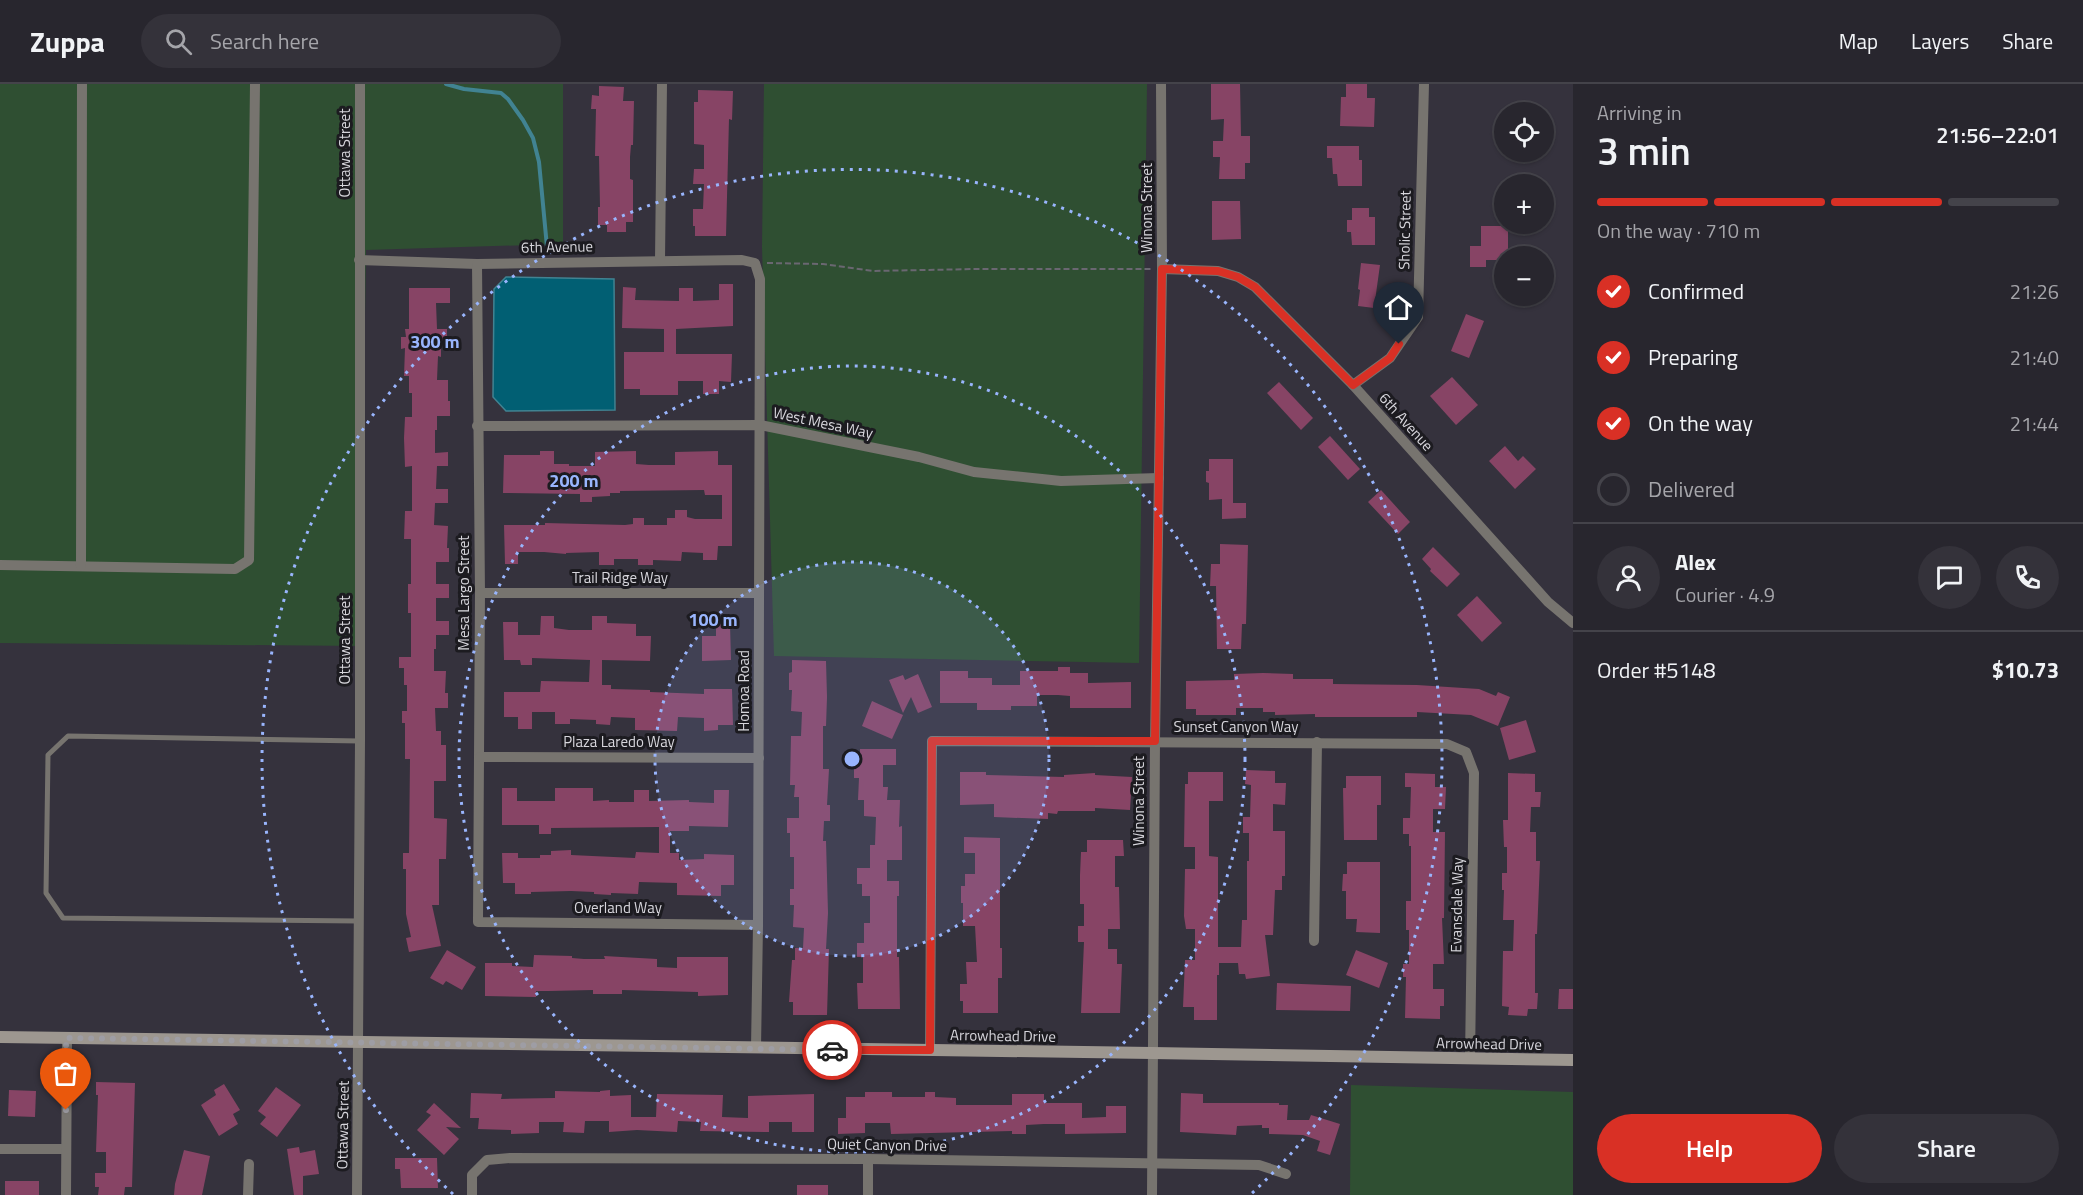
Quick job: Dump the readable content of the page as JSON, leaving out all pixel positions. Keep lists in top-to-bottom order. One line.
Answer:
{"streets":{"main road":["Arrowhead Drive"],"street":["Ottawa Street","Winona Street","Sholic Street","6th Avenue","West Mesa Way","Trail Ridge Way","Mesa Largo Street","Homoa Road","Sunset Canyon Way","Plaza Laredo Way","Evansdale Way","Overland Way","Quiet Canyon Drive"]},"crossings":[["Ottawa Street","6th Avenue"],["Ottawa Street","Arrowhead Drive"],["Winona Street","6th Avenue"],["Winona Street","West Mesa Way"],["Winona Street","Sunset Canyon Way"],["Winona Street","Arrowhead Drive"],["Winona Street","Quiet Canyon Drive"],["Sholic Street","6th Avenue"],["6th Avenue","Mesa Largo Street"],["6th Avenue","Homoa Road"],["West Mesa Way","Mesa Largo Street"],["West Mesa Way","Homoa Road"],["Trail Ridge Way","Mesa Largo Street"],["Trail Ridge Way","Homoa Road"],["Mesa Largo Street","Plaza Laredo Way"],["Mesa Largo Street","Overland Way"],["Homoa Road","Plaza Laredo Way"],["Homoa Road","Overland Way"],["Homoa Road","Arrowhead Drive"],["Sunset Canyon Way","Evansdale Way"],["Sunset Canyon Way","Arrowhead Drive"],["Evansdale Way","Arrowhead Drive"]],"page":{"header":"Zuppa","search":"Search here","nav":["Map","Layers","Share"],"heading":["3 min","Arriving in","21:56–22:01"],"panel":["Alex","Courier · 4.9","Order #5148","$10.73"],"map_buttons":["+","−"],"bar":"On the way · 710 m","list":[["Confirmed","21:26"],["Preparing","21:40"],["On the way","21:44"],"Delivered"],"buttons":["Help","Share"]},"rings":["300 m","200 m","100 m"]}
